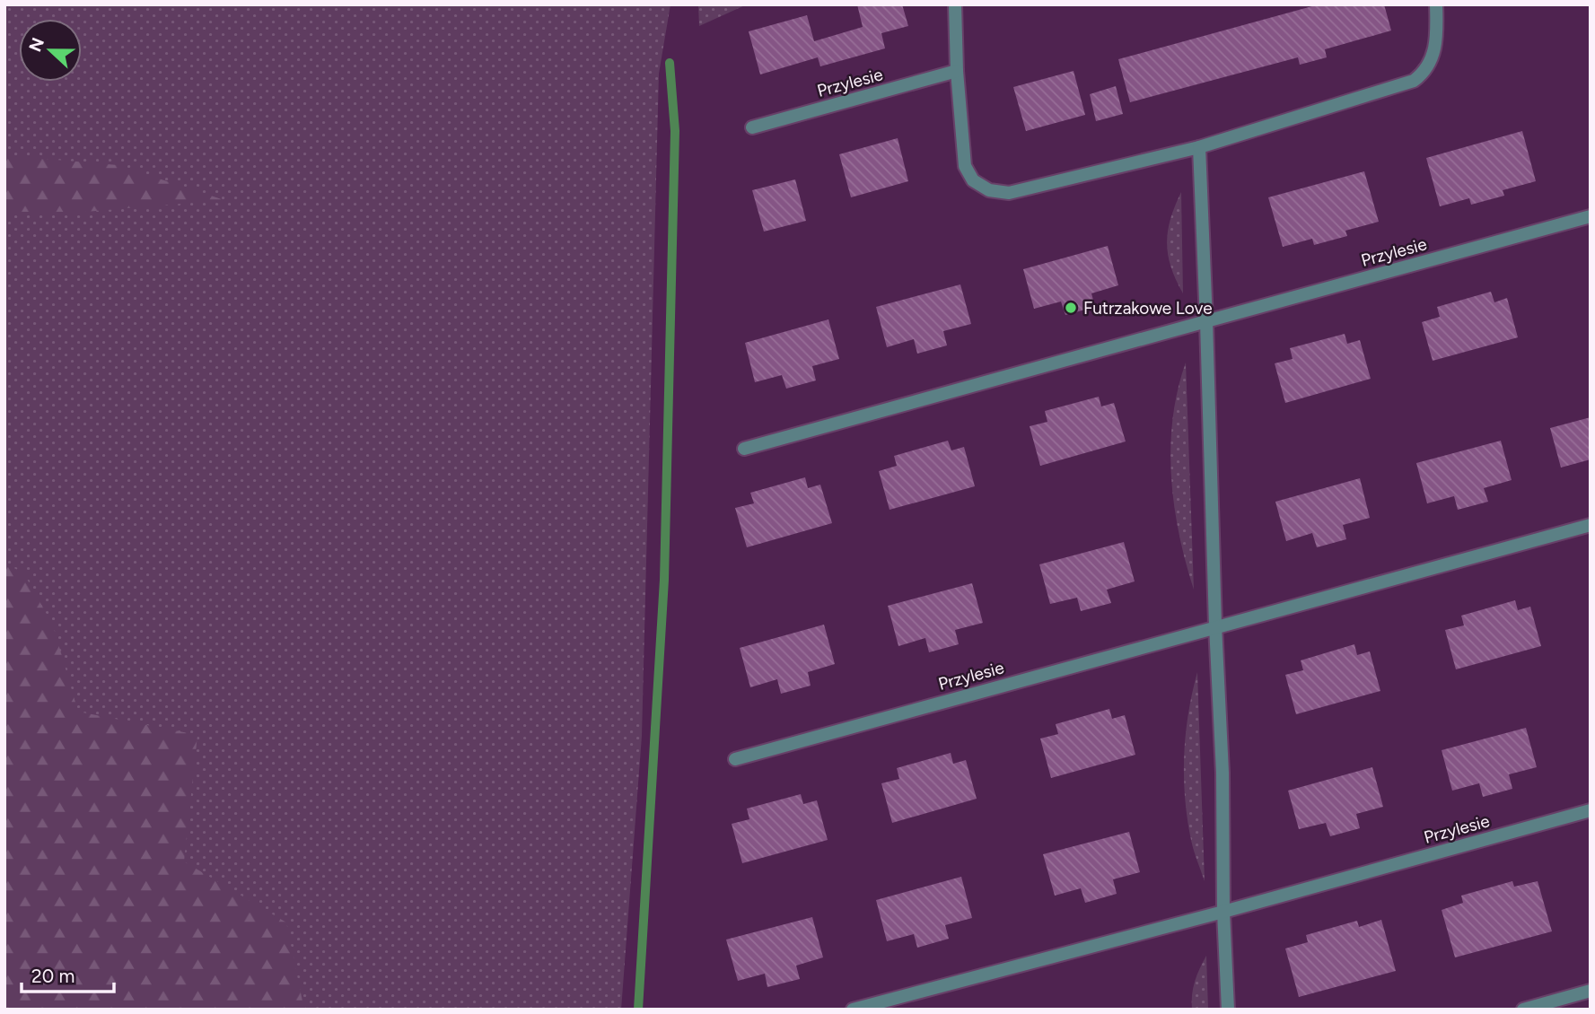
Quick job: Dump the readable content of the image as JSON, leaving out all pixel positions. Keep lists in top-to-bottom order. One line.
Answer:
{"streets":{"street":["Przylesie"]},"places":["Futrzakowe Love"],"scale_bar":"20 m","north":"left"}
